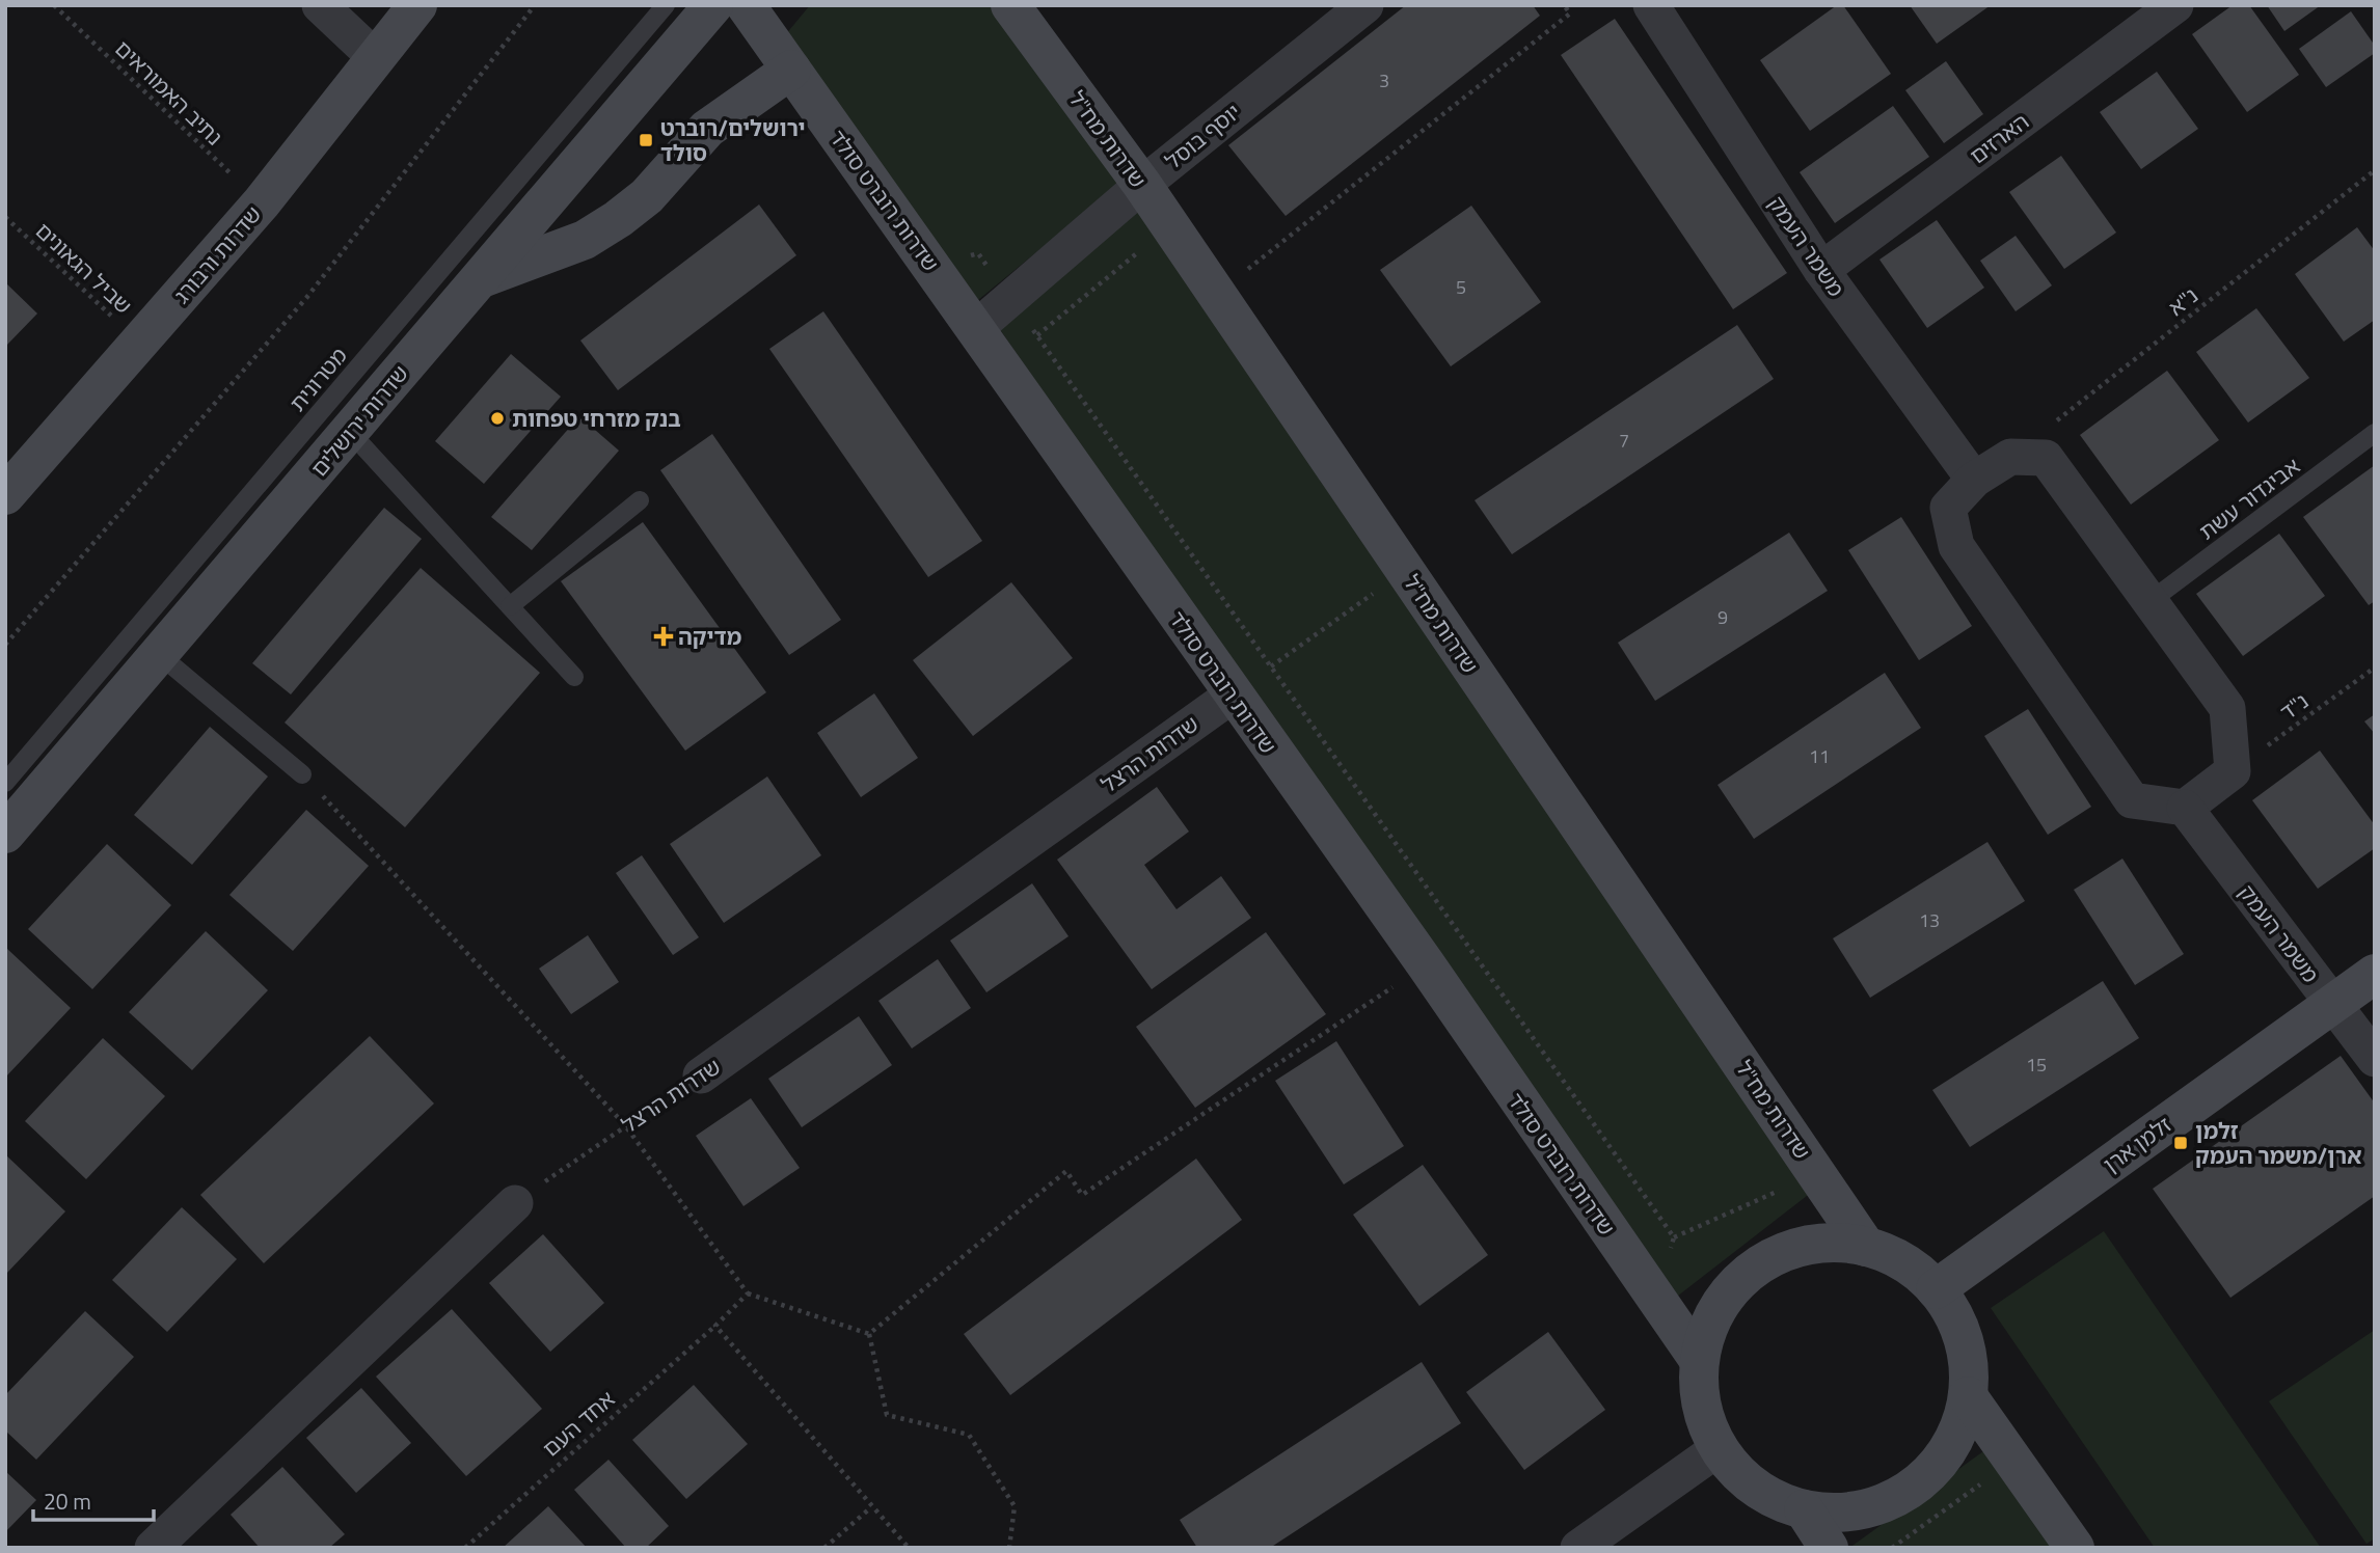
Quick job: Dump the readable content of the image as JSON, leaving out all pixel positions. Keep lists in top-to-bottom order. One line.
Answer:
{"streets":{"street":["יוסף בוסל","הארזים","שדרות מח\"ל","שדרות רוברט סולד","משמר העמק","שדרות ורבורג","שדרות ירושלים","שדרות הרצל","זלמן ארן"],"lane":["מטרונית","אביגדור עשת"],"path":["נתיב האמוראים","שביל הגאונים","נ\"א","נ\"ד","אחד העם"]},"crossings":[["נתיב האמוראים","שדרות ורבורג"],["יוסף בוסל","שדרות מח\"ל"],["יוסף בוסל","שדרות רוברט סולד"],["הארזים","משמר העמק"],["שדרות רוברט סולד","שדרות הרצל"],["משמר העמק","זלמן ארן"],["שדרות ורבורג","שביל הגאונים"]],"places":{"transit":["ירושלים/רוברט סולד","זלמן ארן/משמר העמק"],"other":["בנק מזרחי טפחות"],"health":["מדיקה"]},"house_numbers":["3","5","7","9","11","13","15"],"scale_bar":"20 m"}
